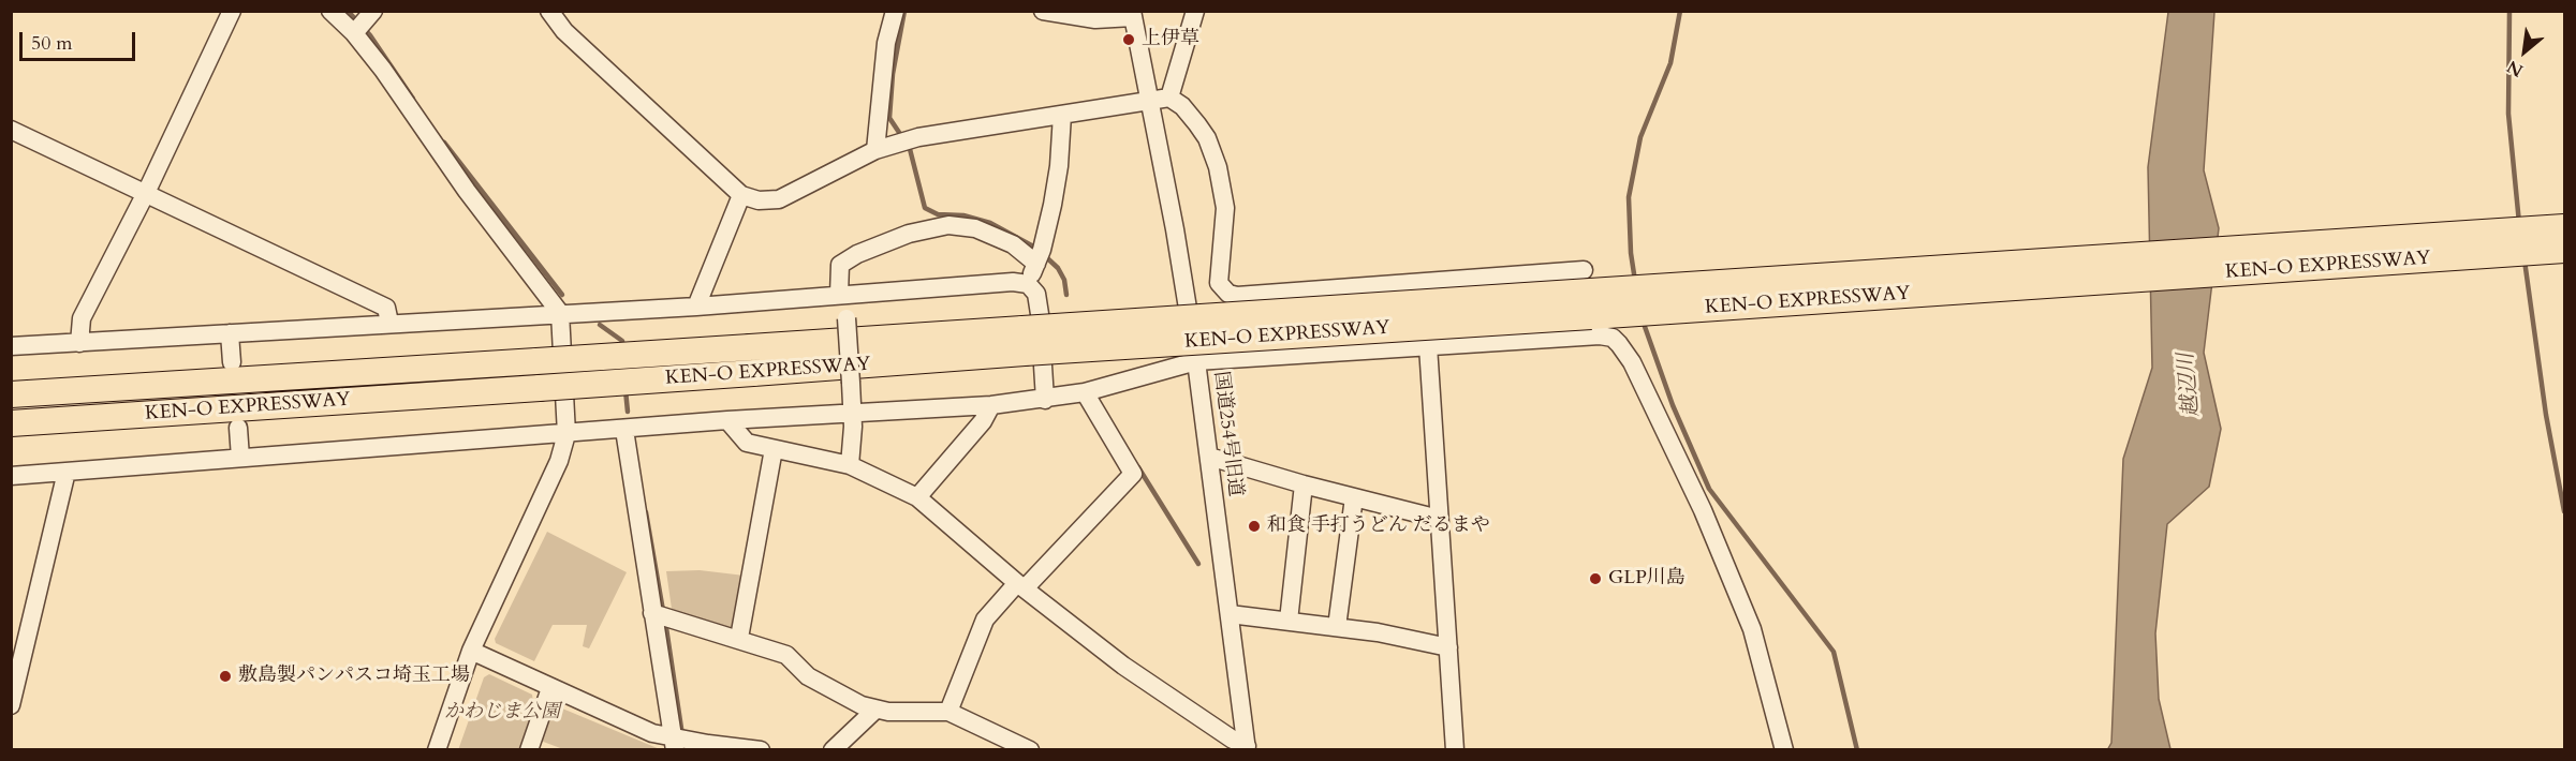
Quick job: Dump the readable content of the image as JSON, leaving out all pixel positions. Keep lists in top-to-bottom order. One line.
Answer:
{"streets":{"highway":["KEN-O EXPRESSWAY"],"street":["国道254号旧道"]},"water":["越辺川"],"parks":["かわじま公園"],"places":["上伊草","和食 手打うどん だるまや","GLP川島","敷島製パンパスコ埼玉工場"],"scale_bar":"50 m","north":"bottom left"}
